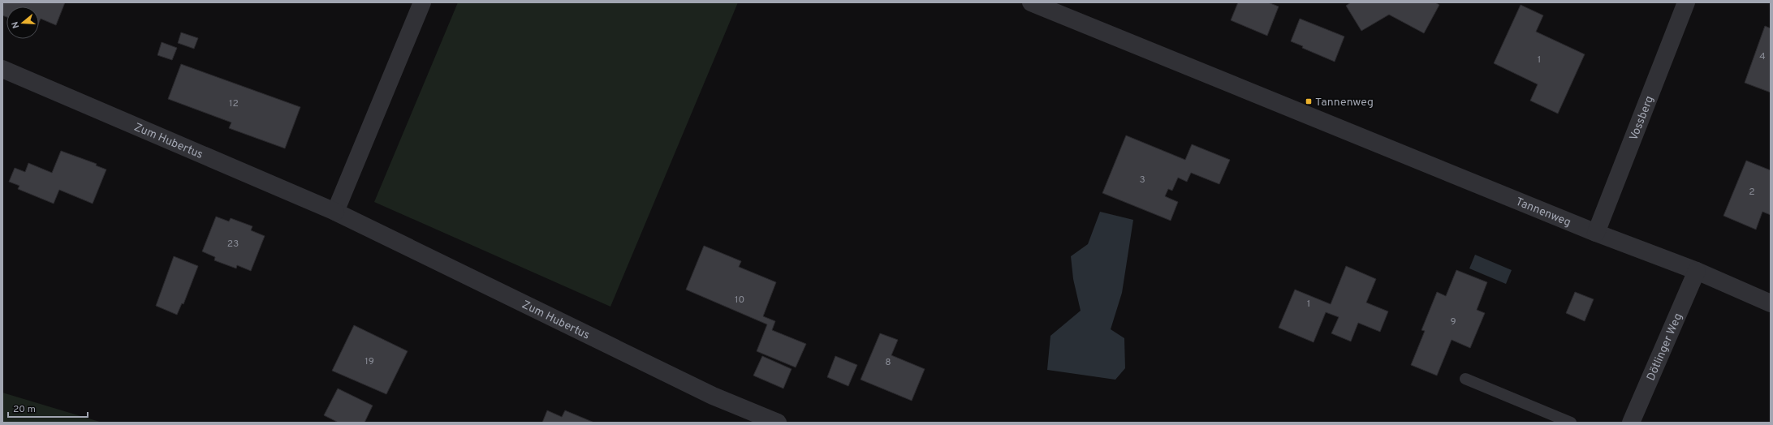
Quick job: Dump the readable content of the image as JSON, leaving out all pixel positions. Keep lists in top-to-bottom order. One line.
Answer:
{"streets":{"street":["Vossberg","Zum Hubertus","Tannenweg","Dötlinger Weg"]},"crossings":[["Vossberg","Tannenweg"],["Tannenweg","Dötlinger Weg"]],"places":{"transit":["Tannenweg"]},"house_numbers":["4","1","12","3","2","23","10","1","9","19","8"],"scale_bar":"20 m","north":"left"}
